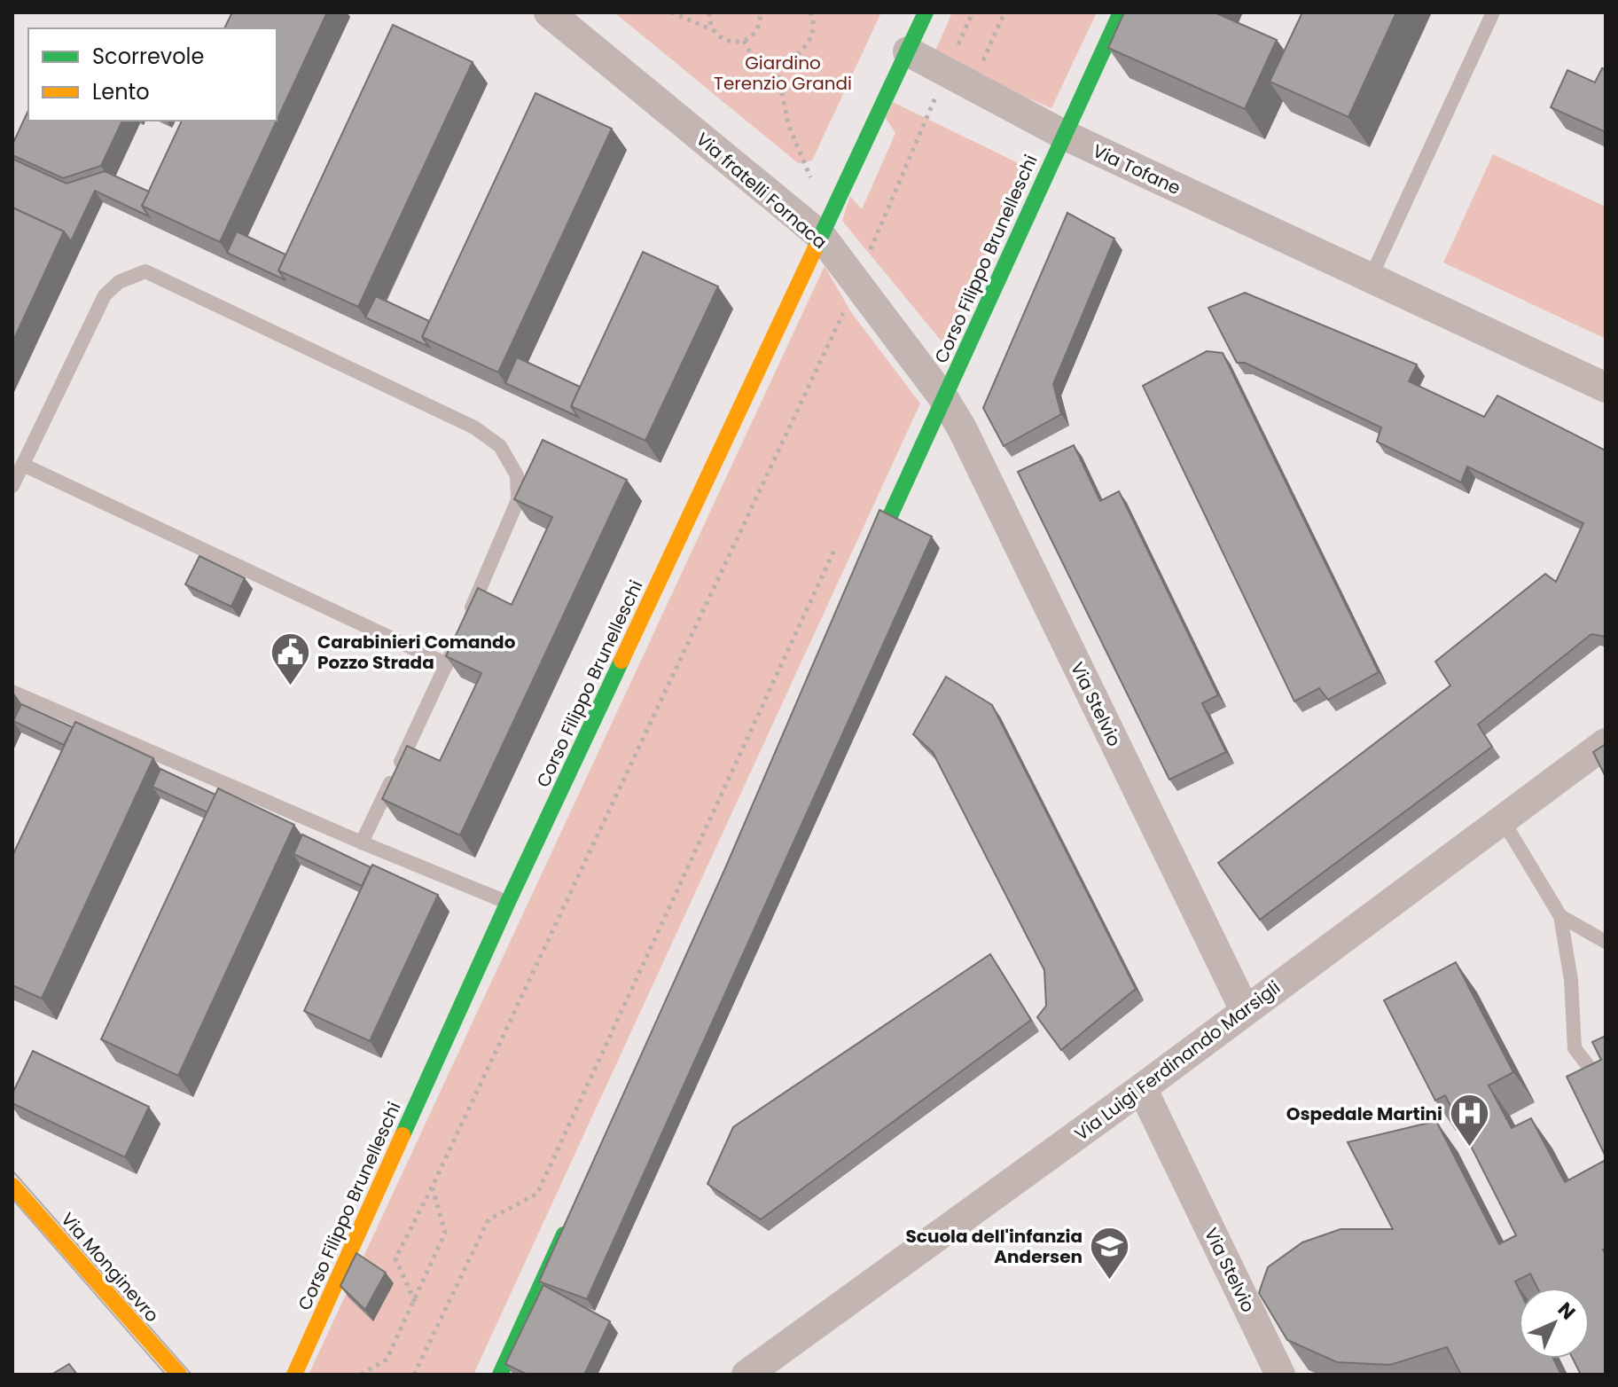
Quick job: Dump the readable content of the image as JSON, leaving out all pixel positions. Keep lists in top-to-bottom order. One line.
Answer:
{"streets":{"street":["Via Tofane","Via fratelli Fornaca","Corso Filippo Brunelleschi","Via Stelvio","Via Luigi Ferdinando Marsigli","Via Monginevro"]},"crossings":[["Via Tofane","Corso Filippo Brunelleschi"],["Via fratelli Fornaca","Corso Filippo Brunelleschi"],["Via fratelli Fornaca","Via Stelvio"],["Corso Filippo Brunelleschi","Via Stelvio"],["Via Stelvio","Via Luigi Ferdinando Marsigli"]],"parks":["Giardino Terenzio Grandi"],"places":{"public building":["Carabinieri Comando Pozzo Strada"],"hospital":["Ospedale Martini"],"school or university":["Scuola dell'infanzia Andersen"]},"legend":["Scorrevole","Lento"],"north":"top right"}
